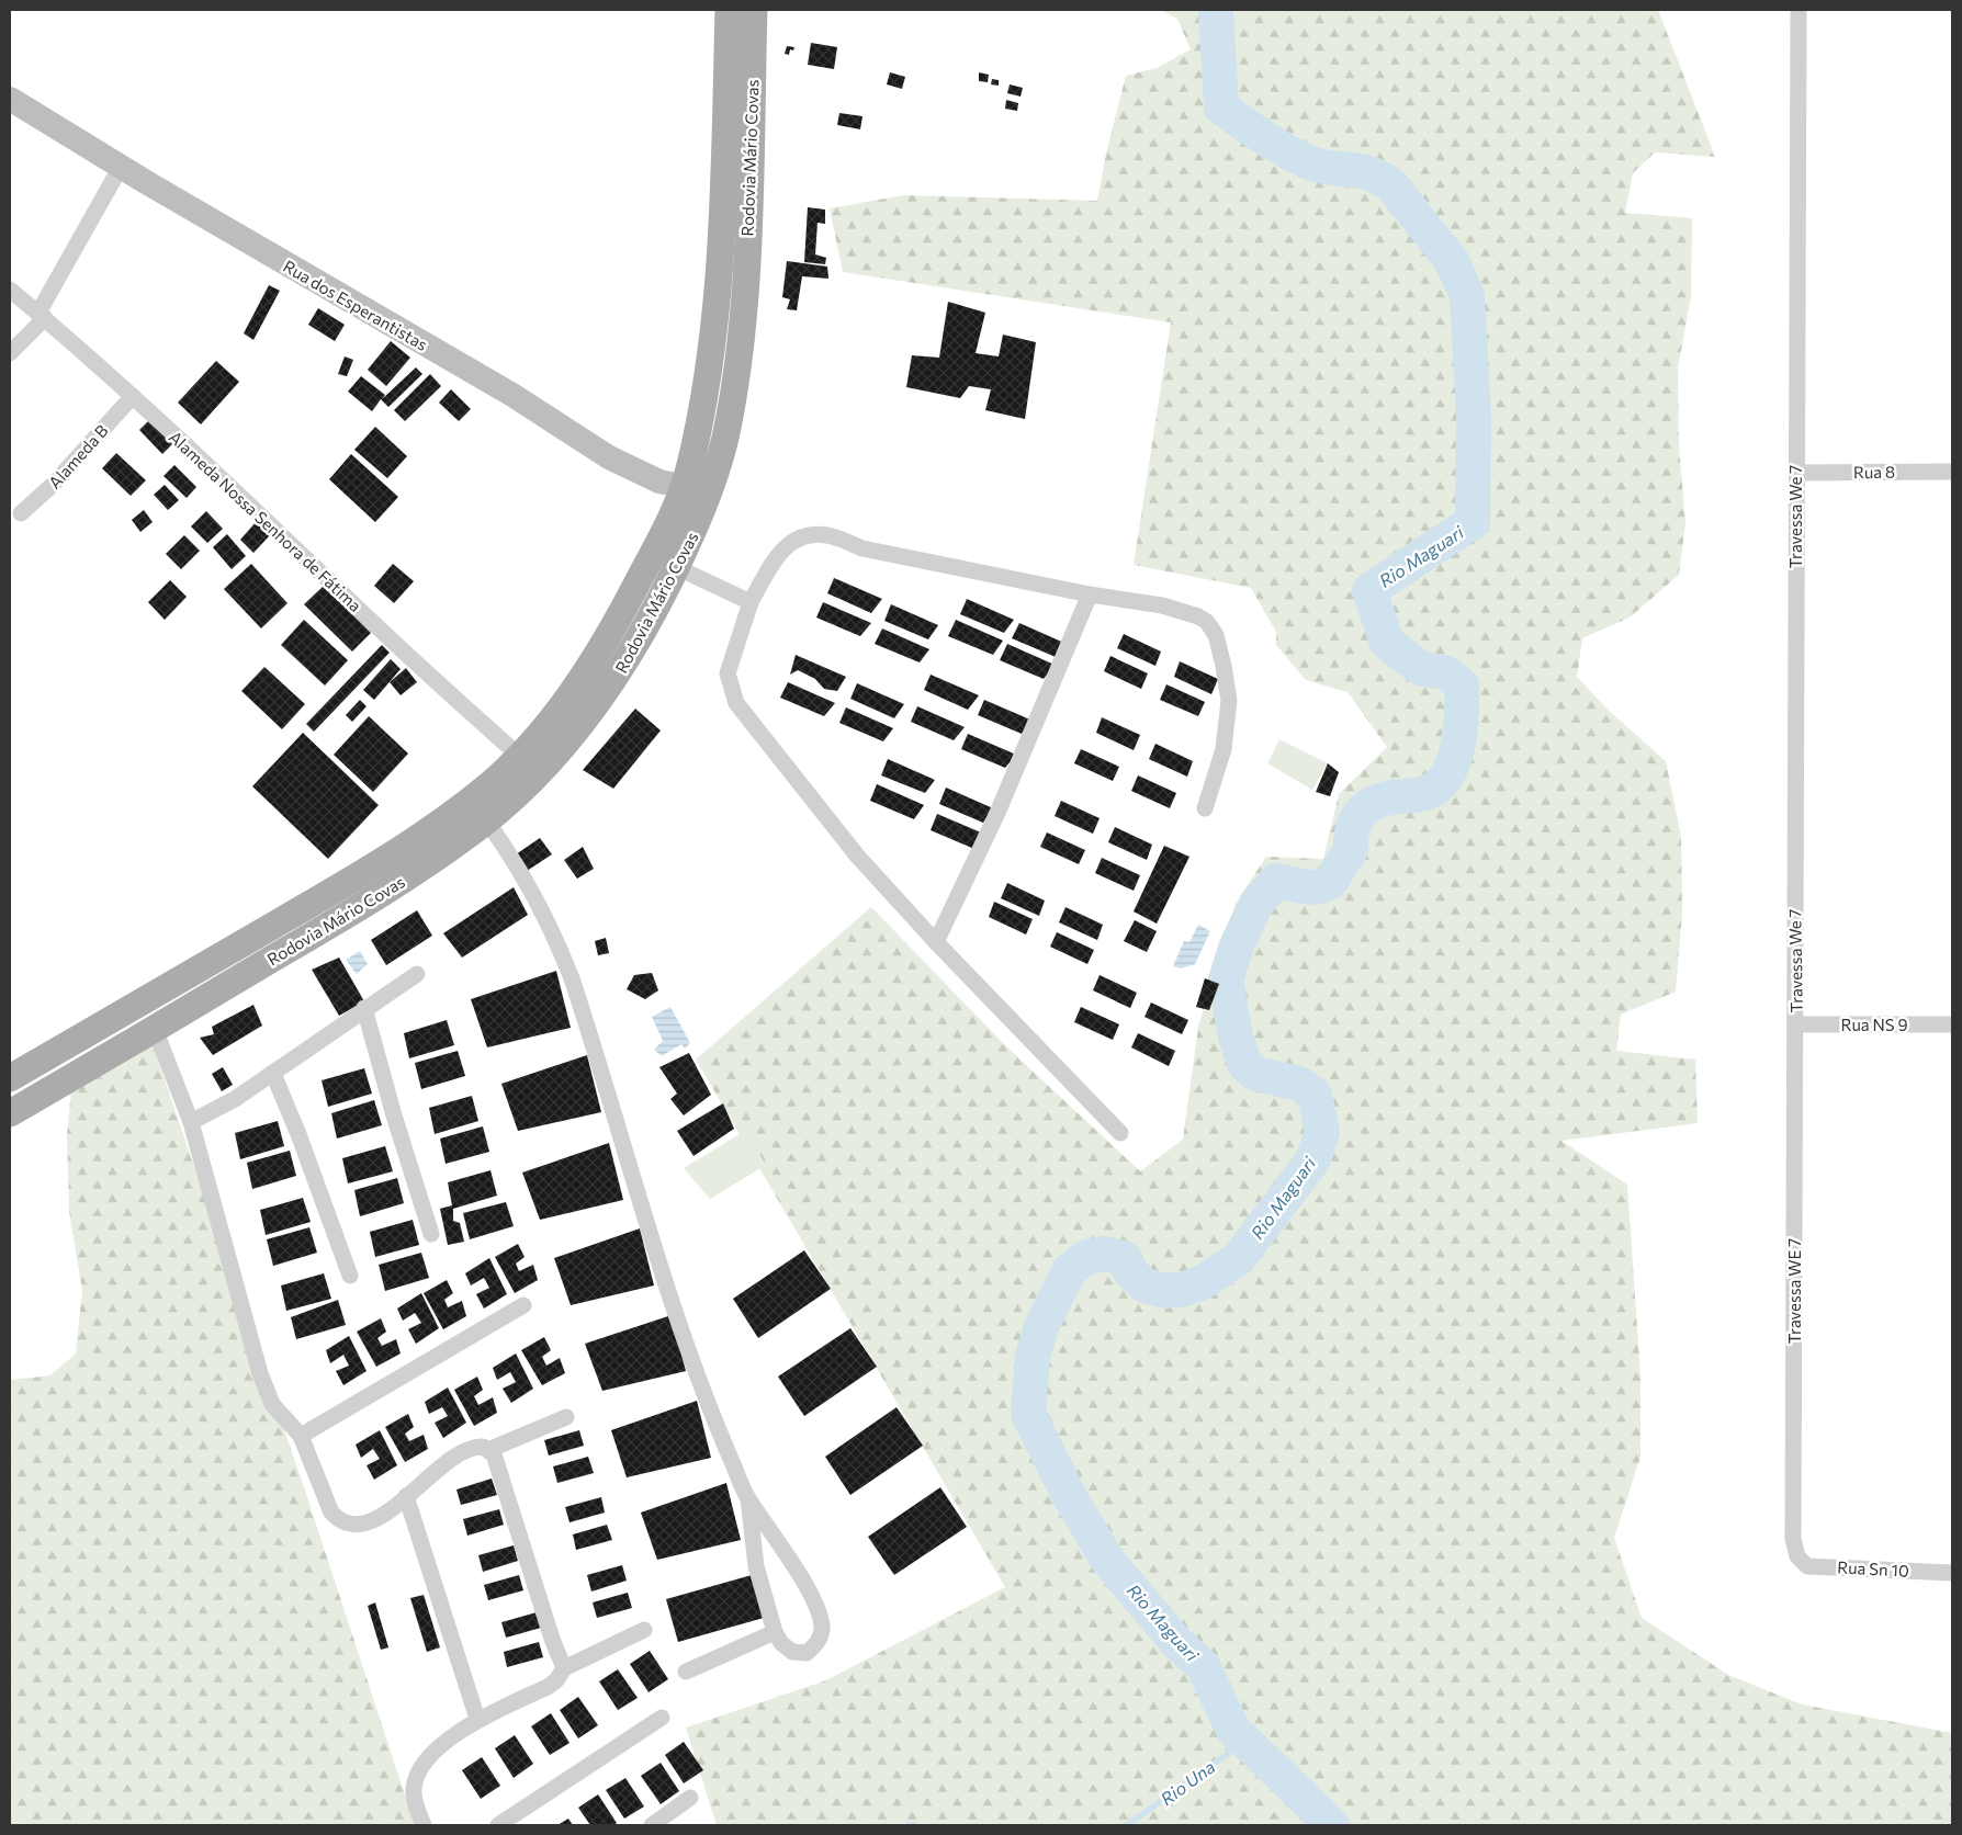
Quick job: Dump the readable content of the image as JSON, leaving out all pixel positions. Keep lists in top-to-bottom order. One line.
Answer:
{"streets":{"main road":["Rodovia Mário Covas","Rua dos Esperantistas"],"street":["Alameda B","Rua 8","Travessa We 7","Alameda Nossa Senhora de Fátima","Rua NS 9","Travessa WE 7","Rua Sn 10"]},"crossings":[["Rodovia Mário Covas","Rua dos Esperantistas"],["Rodovia Mário Covas","Alameda Nossa Senhora de Fátima"],["Alameda B","Alameda Nossa Senhora de Fátima"],["Rua 8","Travessa We 7"],["Travessa We 7","Rua NS 9"],["Travessa We 7","Travessa WE 7"],["Rua NS 9","Travessa WE 7"],["Travessa WE 7","Rua Sn 10"]],"water":["Rio Maguari","Rio Una"]}
